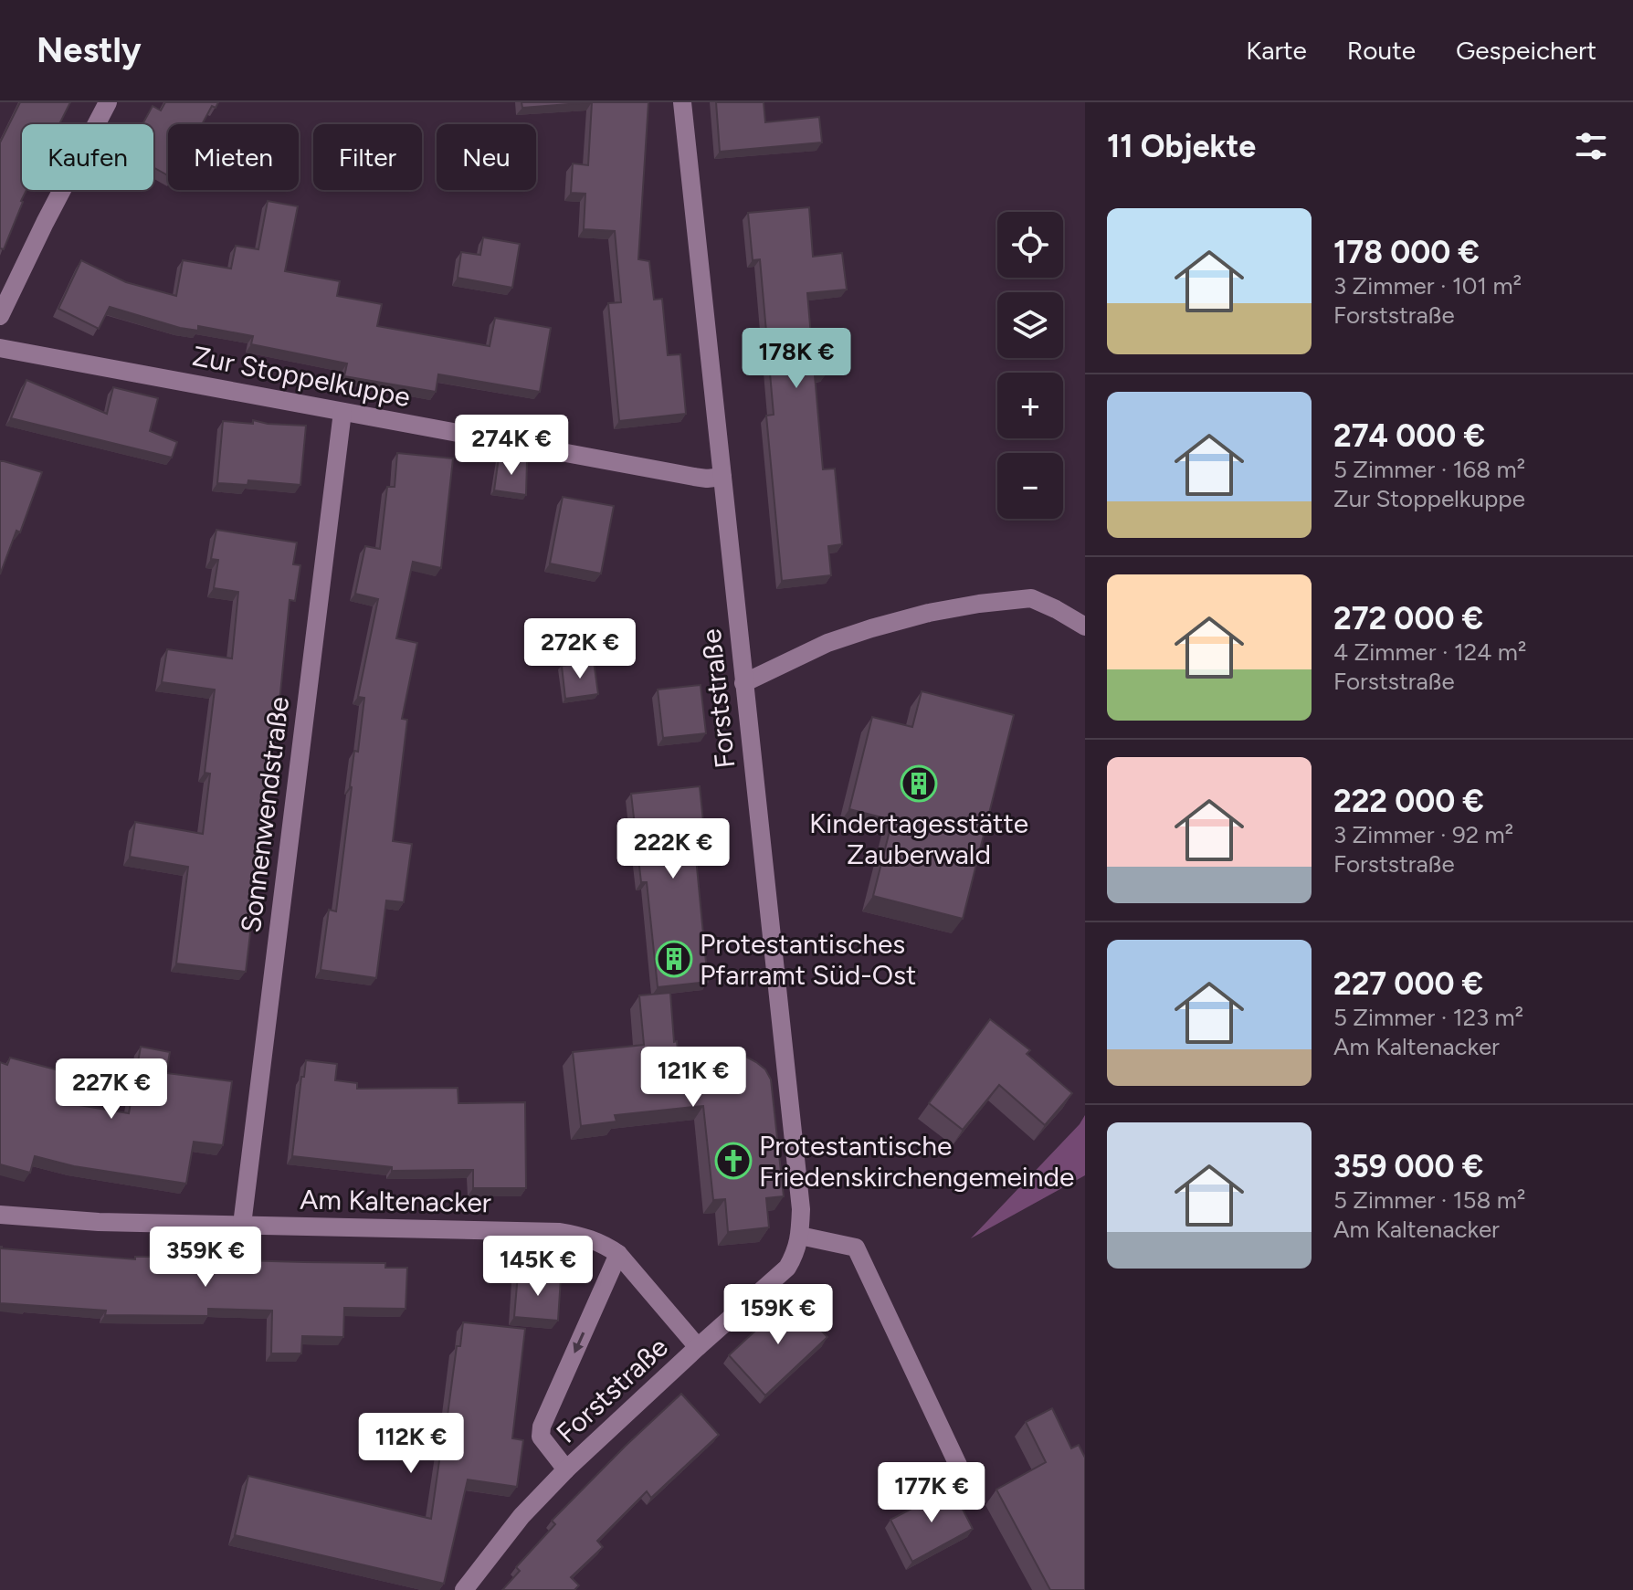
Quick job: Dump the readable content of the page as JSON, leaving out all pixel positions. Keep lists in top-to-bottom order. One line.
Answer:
{"streets":{"street":["Zur Stoppelkuppe","Forststraße","Sonnenwendstraße","Am Kaltenacker"]},"crossings":[["Zur Stoppelkuppe","Forststraße"],["Zur Stoppelkuppe","Sonnenwendstraße"],["Forststraße","Am Kaltenacker"],["Sonnenwendstraße","Am Kaltenacker"]],"places":{"building":["Kindertagesstätte Zauberwald","Protestantisches Pfarramt Süd-Ost"],"church":["Protestantische Friedenskirchengemeinde"]},"page":{"header":"Nestly","nav":["Karte","Route","Gespeichert"],"heading":"11 Objekte","chip":["Kaufen","Mieten","Filter","Neu"],"list":[{"name":"178 000 €","note":"3 Zimmer · 101 m² · Forststraße"},{"name":"274 000 €","note":"5 Zimmer · 168 m² · Zur Stoppelkuppe"},{"name":"272 000 €","note":"4 Zimmer · 124 m² · Forststraße"},{"name":"222 000 €","note":"3 Zimmer · 92 m² · Forststraße"},{"name":"227 000 €","note":"5 Zimmer · 123 m² · Am Kaltenacker"},{"name":"359 000 €","note":"5 Zimmer · 158 m² · Am Kaltenacker"}],"map_buttons":["+","−"],"price":["178K €","274K €","272K €","222K €","121K €","227K €","359K €","145K €","159K €","112K €","177K €"]}}
